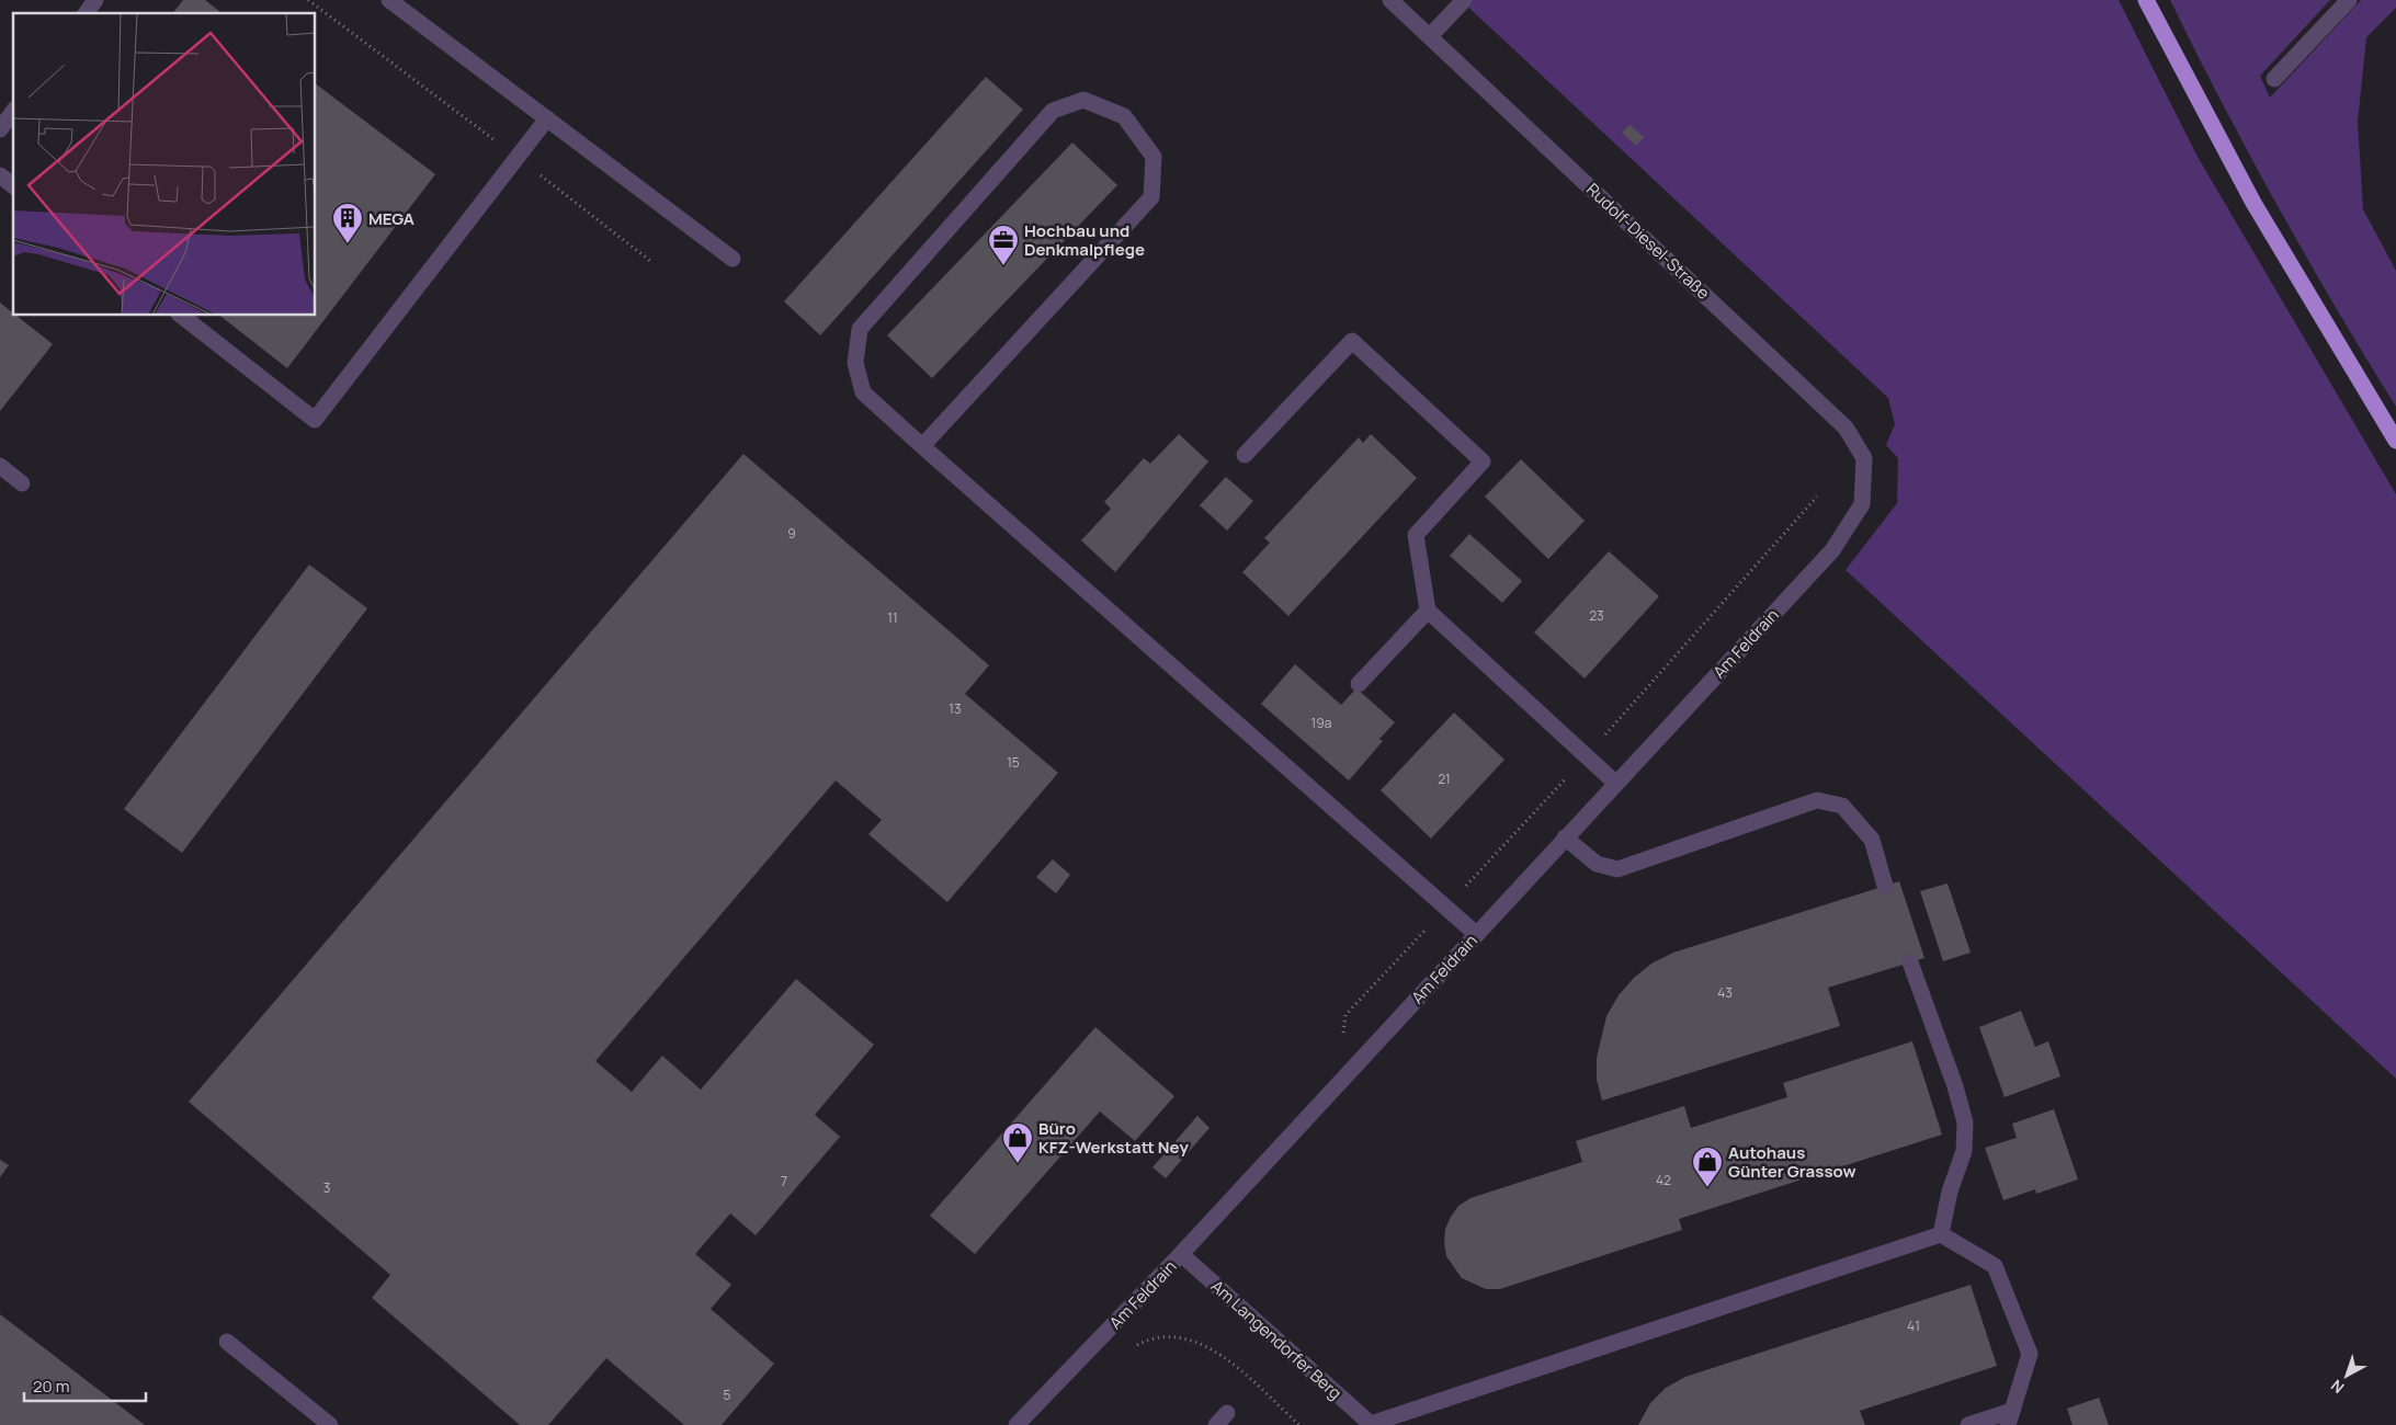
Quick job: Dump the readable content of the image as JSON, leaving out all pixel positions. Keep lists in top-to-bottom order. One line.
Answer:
{"streets":{"street":["Rudolf-Diesel-Straße","Am Feldrain","Am Langendorfer Berg"]},"crossings":[["Rudolf-Diesel-Straße","Am Feldrain"],["Am Feldrain","Am Langendorfer Berg"]],"places":{"building":["MEGA"],"office":["Hochbau und Denkmalpflege"],"shop":["Büro KFZ-Werkstatt Ney","Autohaus Günter Grassow"]},"house_numbers":["9","23","11","13","19a","15","21","43","42","7","3","41","5"],"scale_bar":"20 m","north":"bottom left"}
